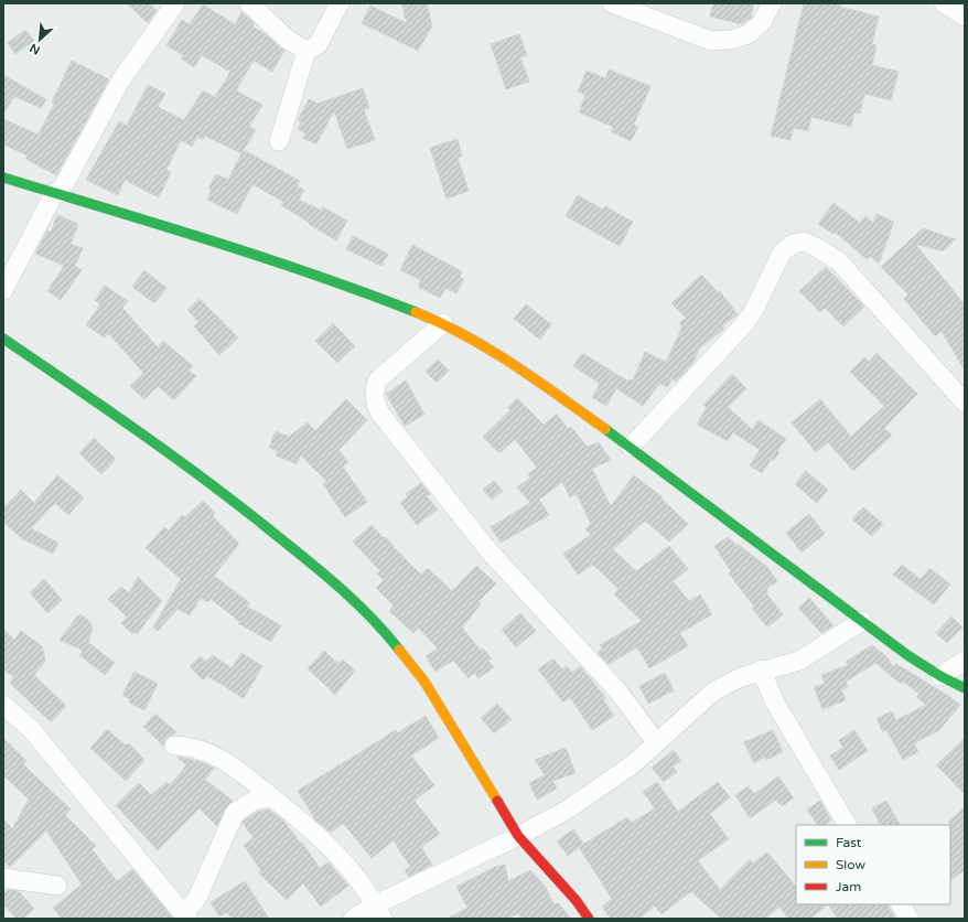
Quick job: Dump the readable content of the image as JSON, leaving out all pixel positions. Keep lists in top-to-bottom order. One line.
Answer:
{"legend":["Fast","Slow","Jam"],"north":"bottom left"}
